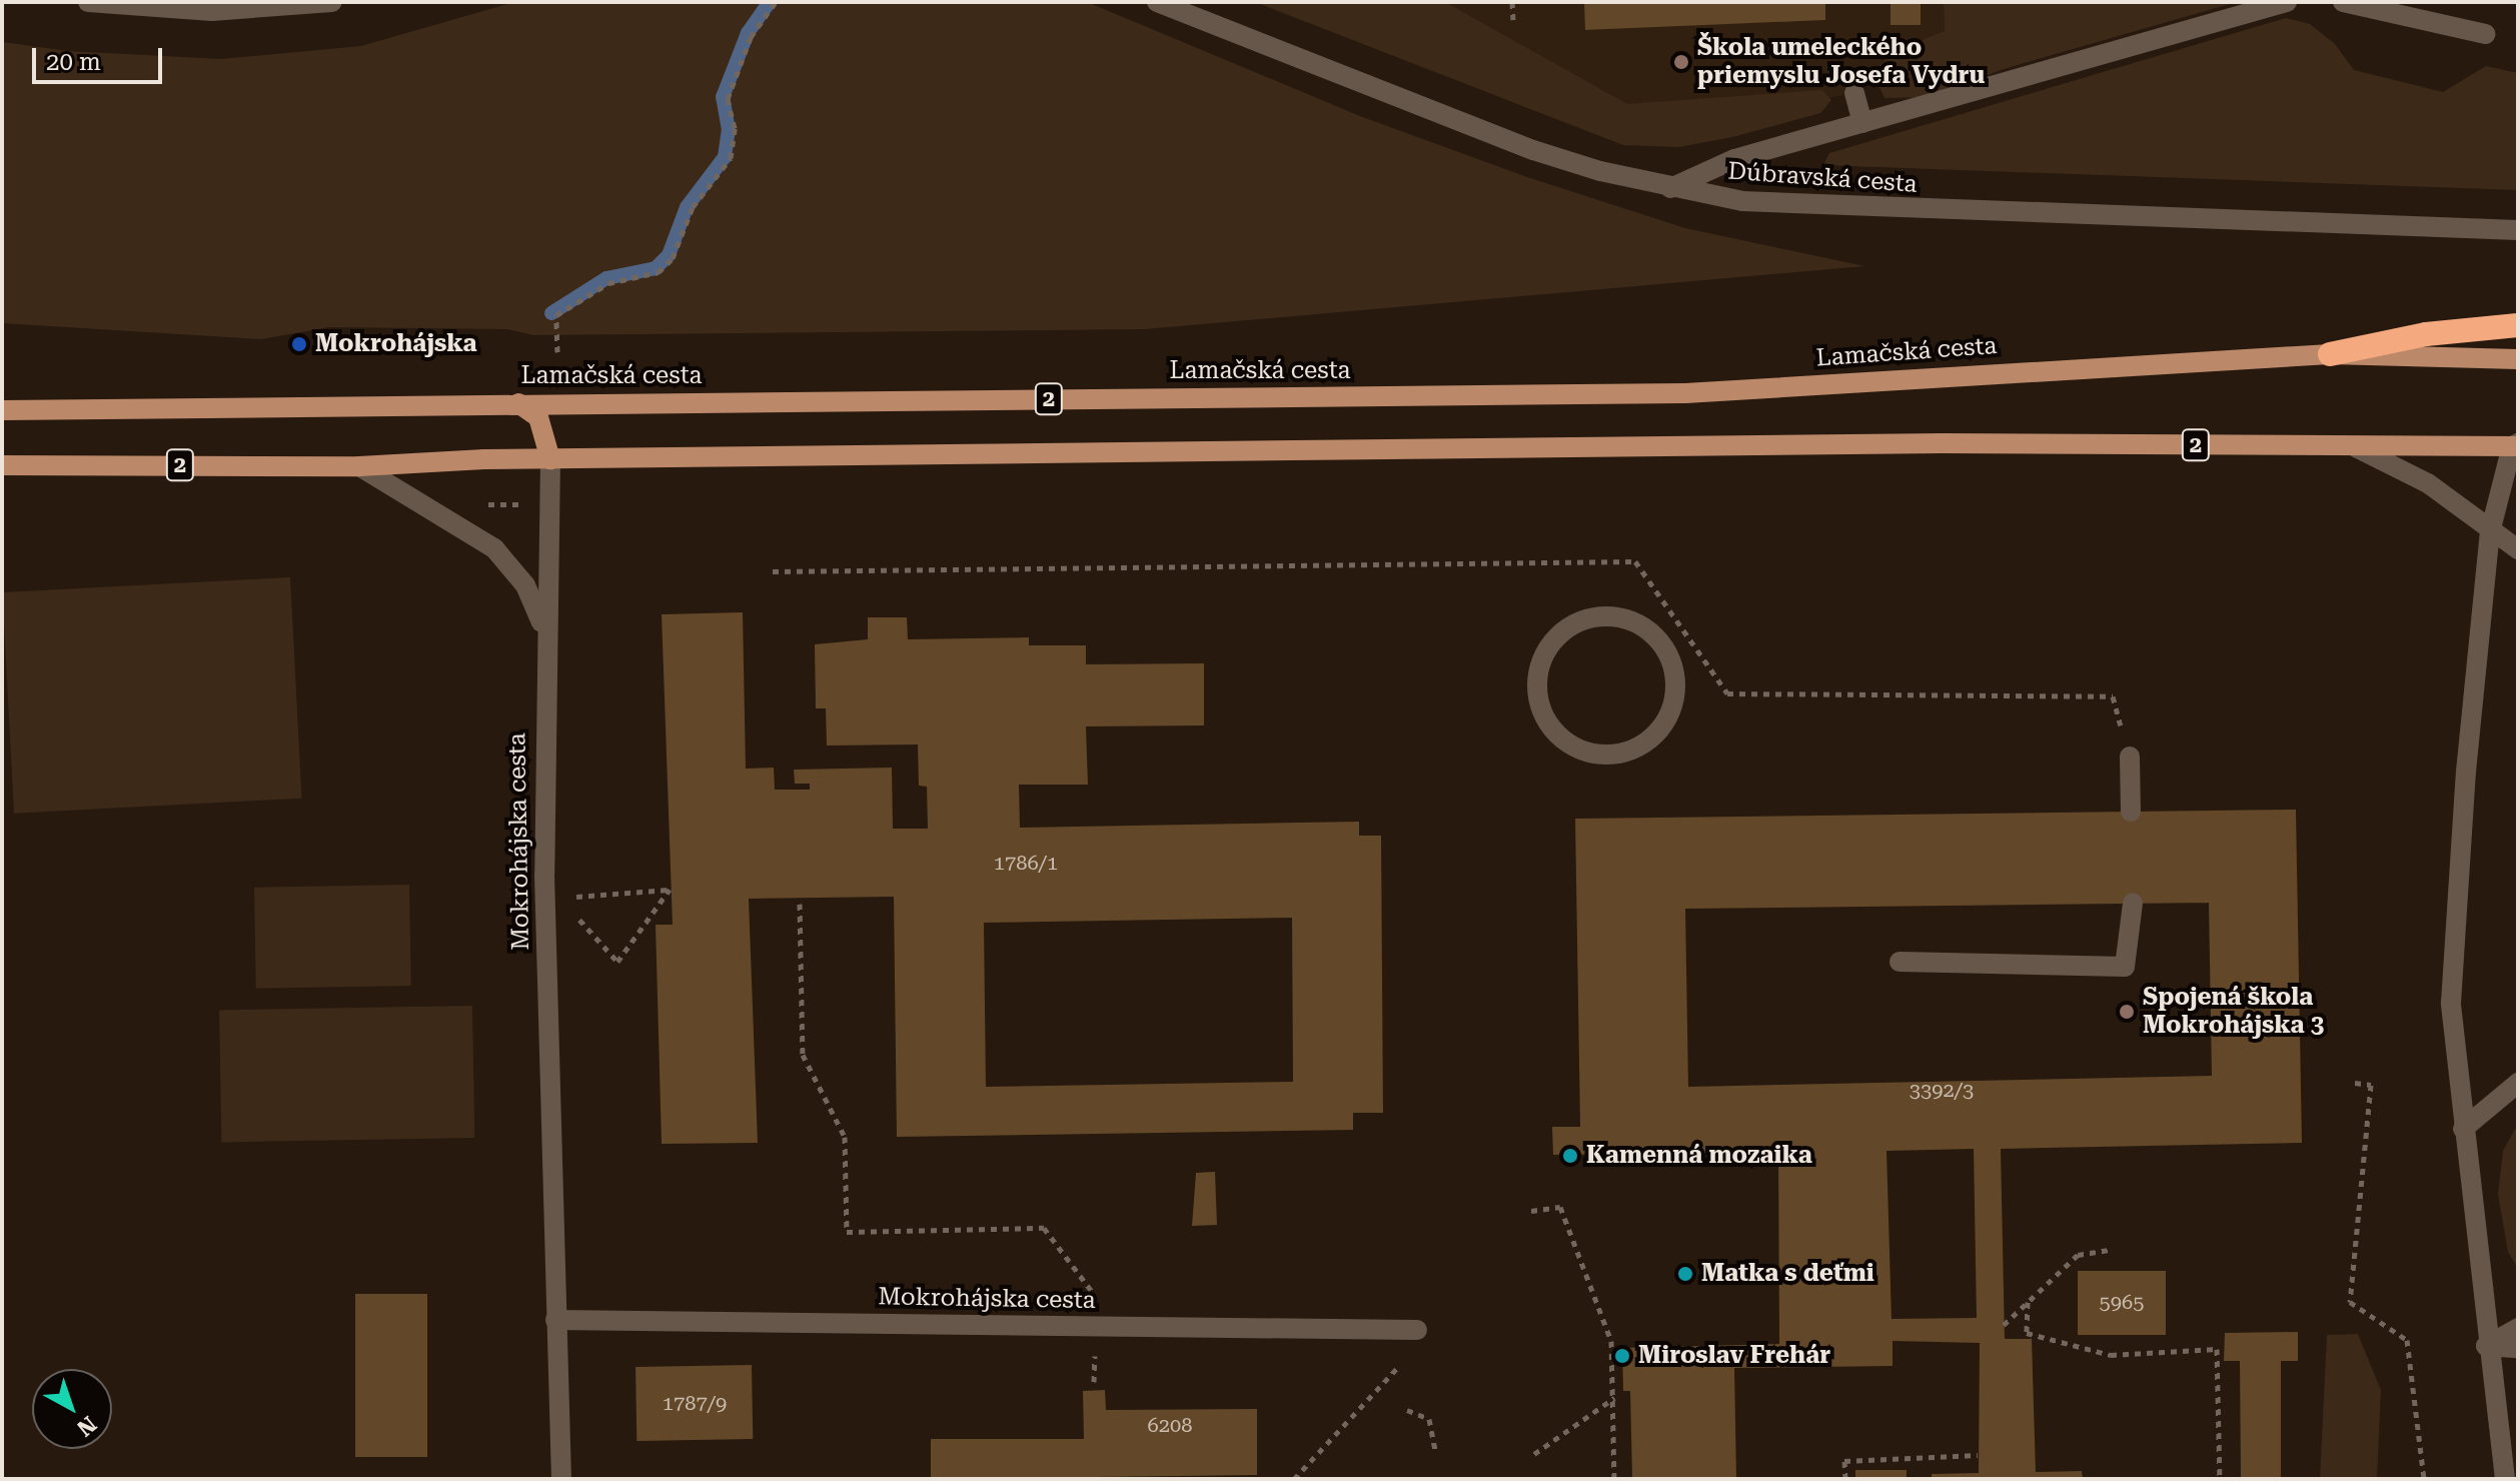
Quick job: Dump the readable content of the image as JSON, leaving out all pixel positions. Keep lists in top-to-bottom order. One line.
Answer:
{"streets":{"main road":["Lamačská cesta","2"],"street":["Dúbravská cesta","Mokrohájska cesta"]},"crossings":[["2","Mokrohájska cesta"]],"places":["Škola umeleckého priemyslu Josefa Vydru","Mokrohájska","Spojená škola Mokrohájska 3","Kamenná mozaika","Matka s deťmi","Miroslav Frehár"],"house_numbers":["1786/1","3392/3","5965","1787/9","6208"],"scale_bar":"20 m","north":"bottom right"}
